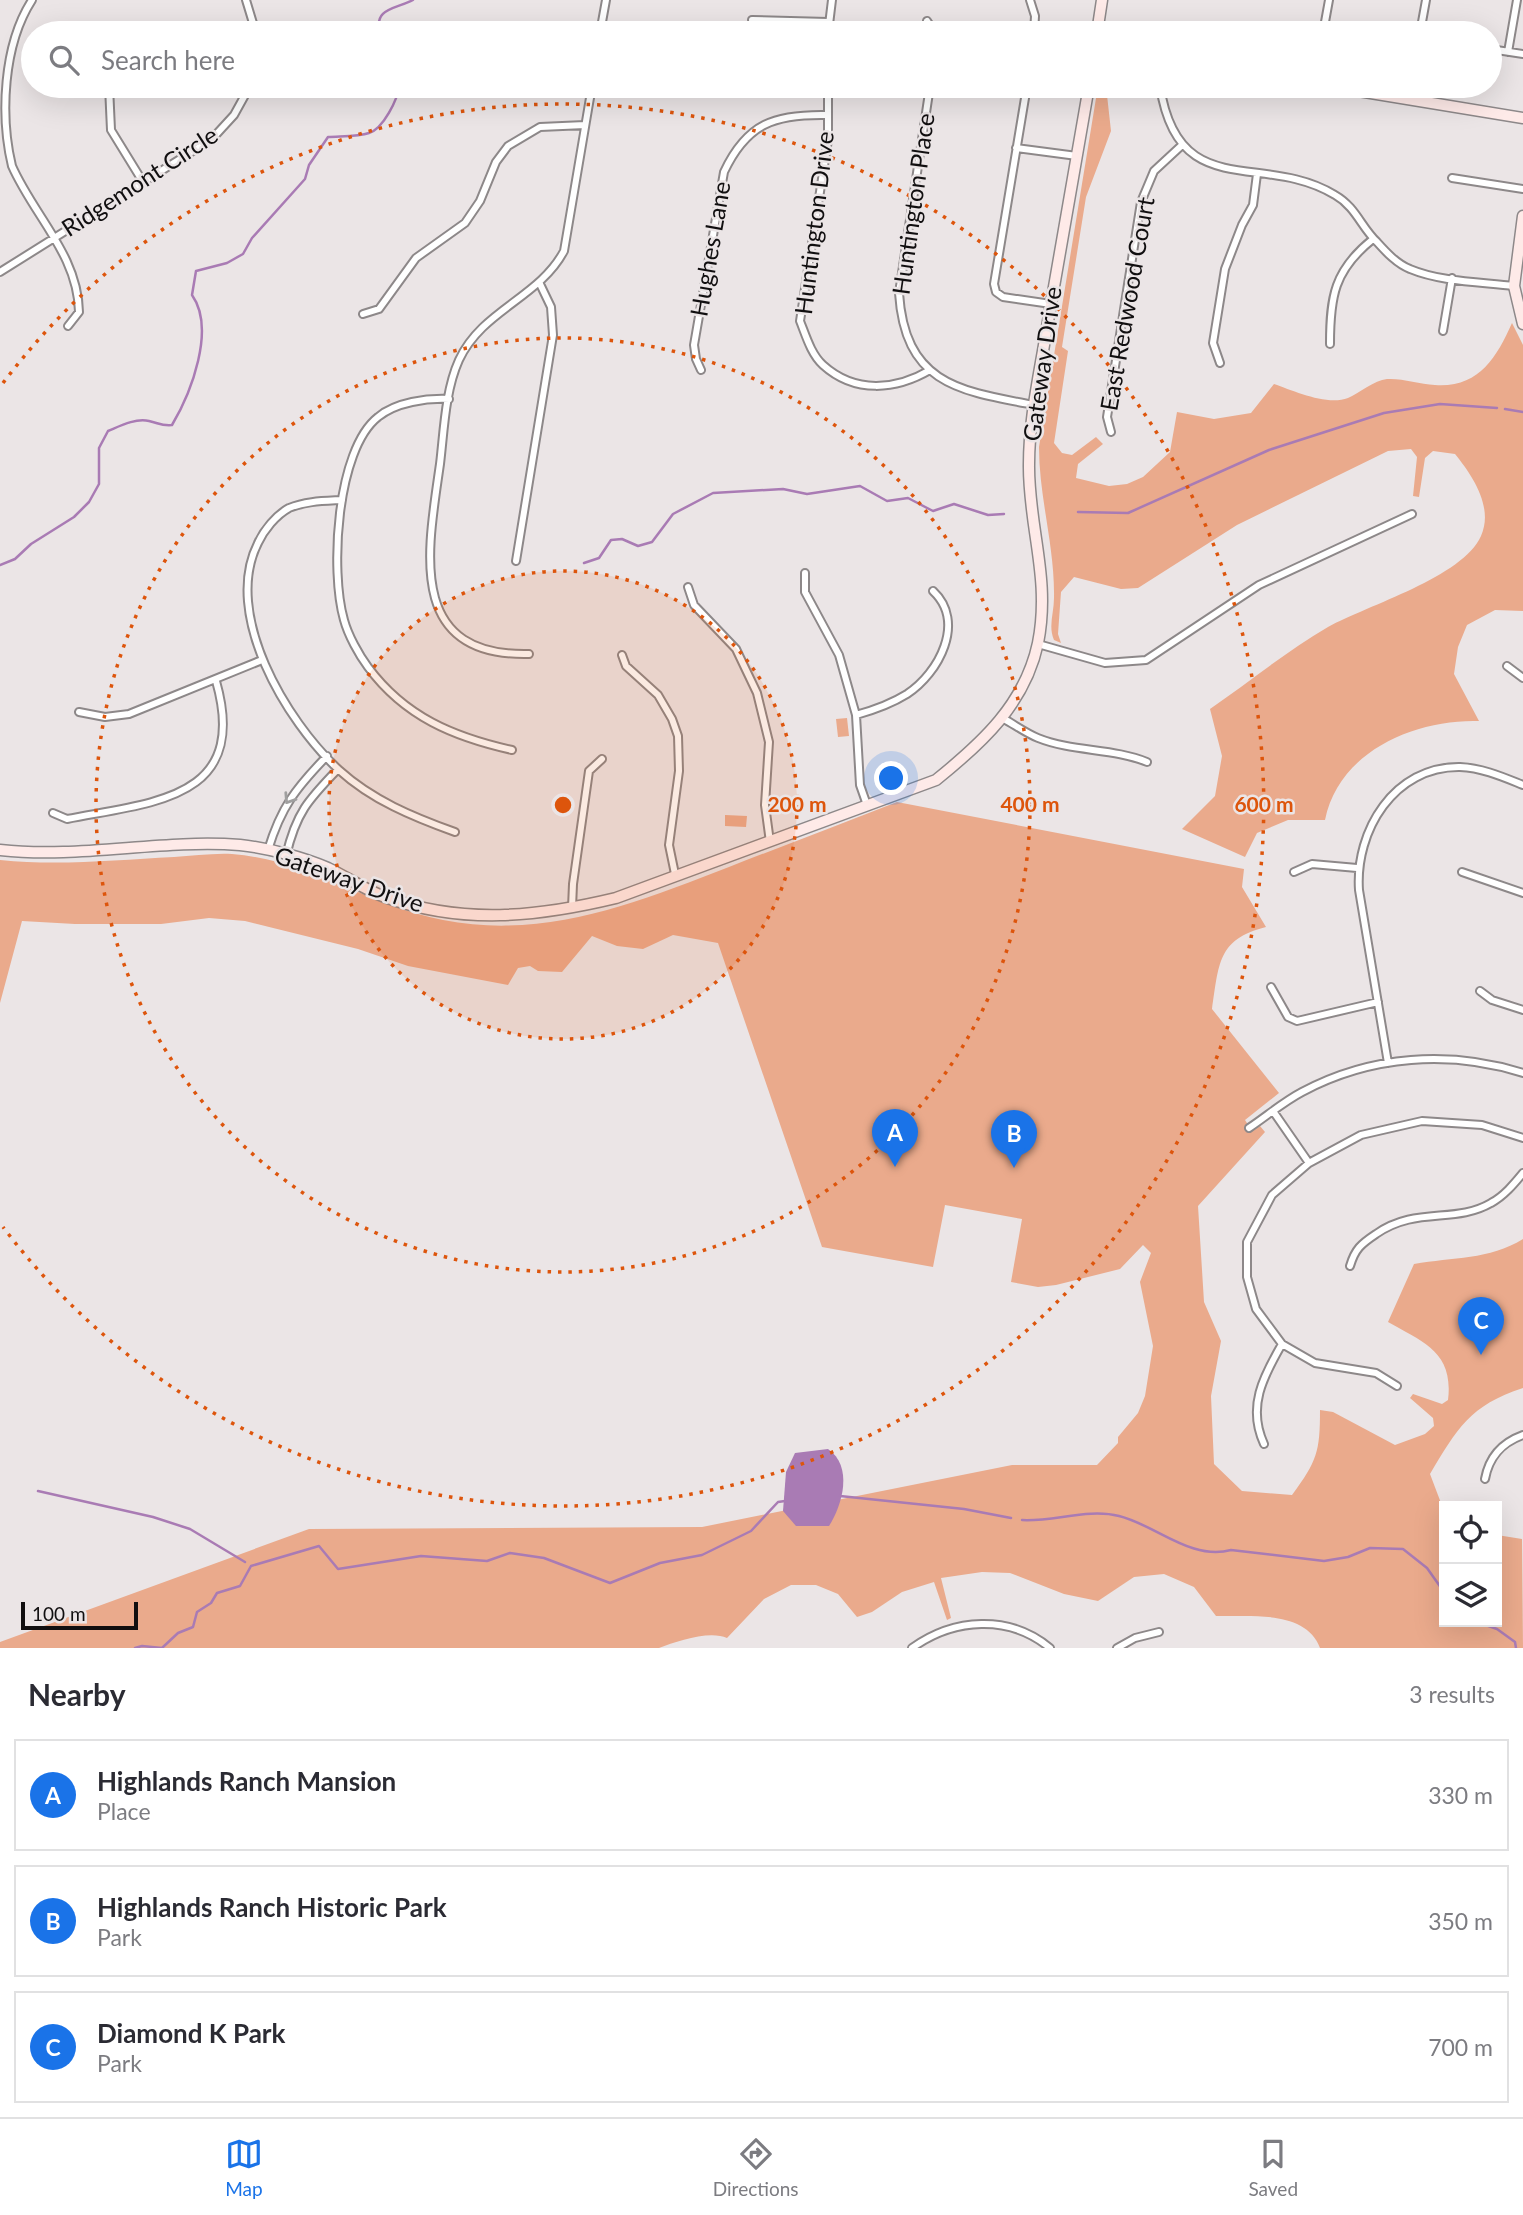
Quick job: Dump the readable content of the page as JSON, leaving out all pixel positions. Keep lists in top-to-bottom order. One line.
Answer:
{"streets":{"street":["Ridgemont Circle","Huntington Place","Huntington Drive","Hughes Lane","East Redwood Court","Gateway Drive"]},"crossings":[["Huntington Place","Huntington Drive"],["Huntington Place","Gateway Drive"],["Huntington Drive","Hughes Lane"]],"scale_bar":"100 m","page":{"search":"Search here","pins":["A","B","C"],"scale":"100 m","heading":["Nearby","3 results"],"list":[{"mark":"A","name":"Highlands Ranch Mansion","note":"Place","value":"330 m"},{"mark":"B","name":"Highlands Ranch Historic Park","note":"Park","value":"350 m"},{"mark":"C","name":"Diamond K Park","note":"Park","value":"700 m"}],"nav":["Map","Directions","Saved"]},"rings":["200 m","400 m","600 m"]}
